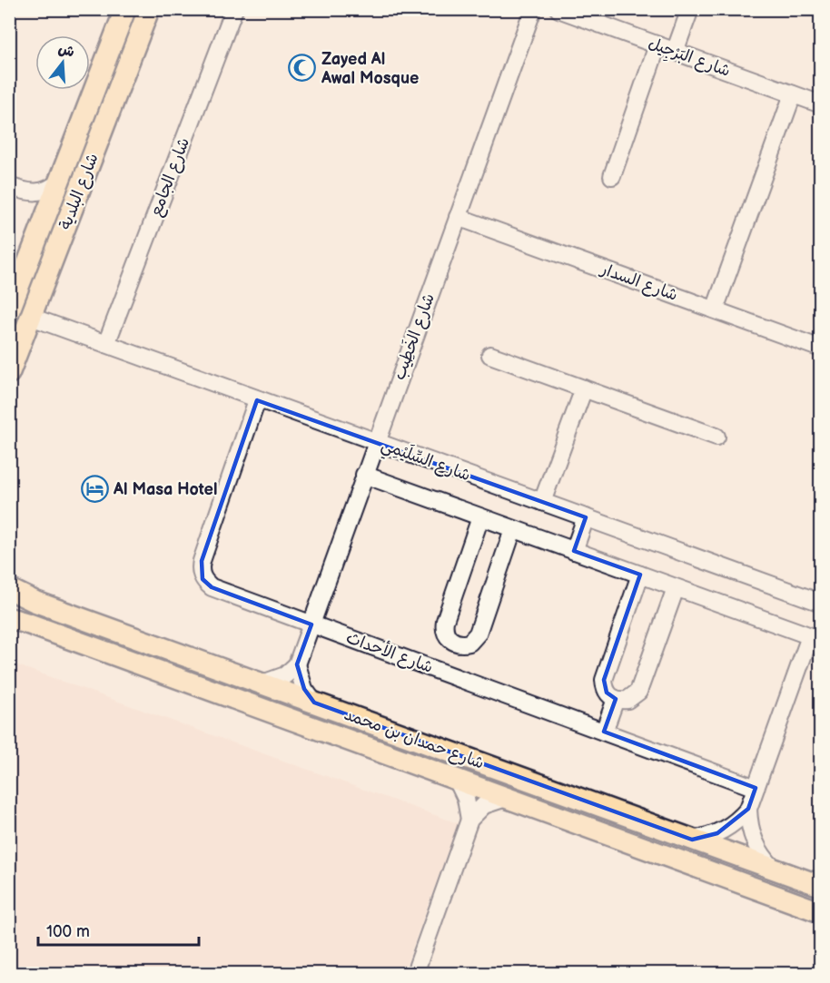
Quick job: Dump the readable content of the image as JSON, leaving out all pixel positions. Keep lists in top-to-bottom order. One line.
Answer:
{"streets":{"main road":["شارع البلدية","شارع حمدان بن محمد"],"street":["شارع البَرْجِيل","شارع الجامع","شارع السدار","شارع الخَطِيب","شارع السِّلَيْمِي","شارع الأحداث"]},"crossings":[["شارع الجامع","شارع السِّلَيْمِي"],["شارع البلدية","شارع السِّلَيْمِي"],["شارع السدار","شارع الخَطِيب"],["شارع الخَطِيب","شارع السِّلَيْمِي"],["شارع الخَطِيب","شارع الأحداث"],["شارع السِّلَيْمِي","شارع الأحداث"]],"places":{"mosque":["Zayed Al Awal Mosque"],"hotel":["Al Masa Hotel"]},"scale_bar":"100 m","north":"top"}
